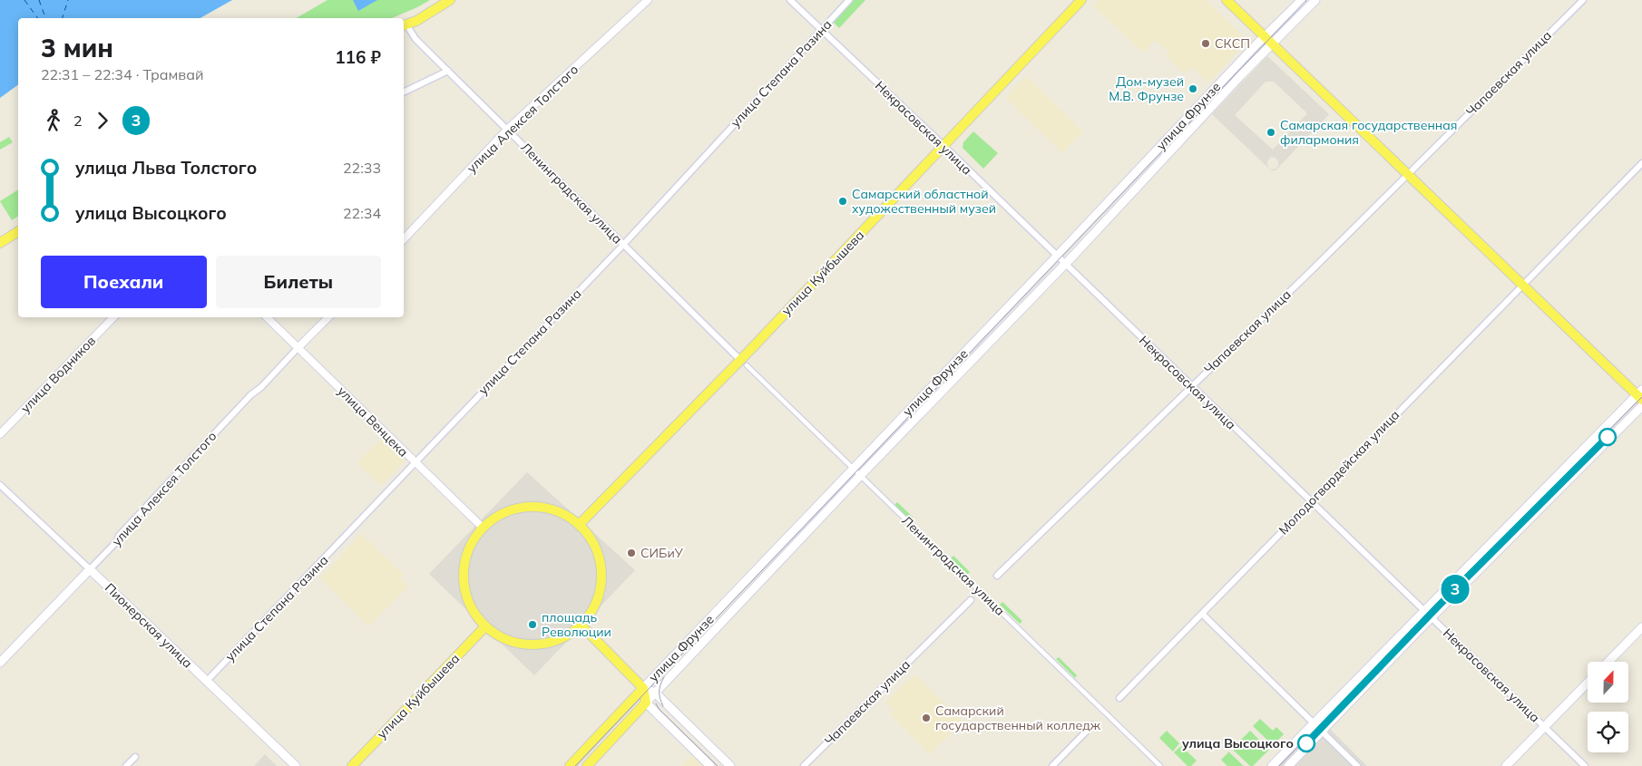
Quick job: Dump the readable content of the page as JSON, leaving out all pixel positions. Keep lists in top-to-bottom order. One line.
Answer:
{"streets":{"main road":["улица Фрунзе","улица Алексея Толстого","улица Куйбышева","Пионерская улица"],"street":["улица Степана Разина","Чапаевская улица","Некрасовская улица","Ленинградская улица","улица Водников","улица Венцека","Молодогвардейская улица"]},"crossings":[["улица Степана Разина","Некрасовская улица"],["улица Степана Разина","Ленинградская улица"],["улица Степана Разина","улица Венцека"],["улица Степана Разина","Пионерская улица"],["Чапаевская улица","Некрасовская улица"],["улица Фрунзе","Некрасовская улица"],["улица Фрунзе","Ленинградская улица"],["улица Алексея Толстого","Ленинградская улица"],["улица Алексея Толстого","улица Венцека"],["улица Алексея Толстого","Пионерская улица"],["Некрасовская улица","улица Куйбышева"],["Некрасовская улица","Молодогвардейская улица"],["Ленинградская улица","улица Куйбышева"],["улица Куйбышева","улица Венцека"]],"places":["СКСП","Дом-музей М.В. Фрунзе","Самарская государственная филармония","Самарский областной художественный музей","СИБиУ","площадь Революции","Самарский государственный колледж","улица Высоцкого"],"lines":["tram line 3"],"north":"top","page":{"on_map":"3","heading":["3 мин","22:31 – 22:34 · Трамвай","116 ₽"],"legs":["2","3"],"list":[{"name":"улица Льва Толстого","value":"22:33"},{"name":"улица Высоцкого","value":"22:34"}],"buttons":["Поехали","Билеты"]}}
